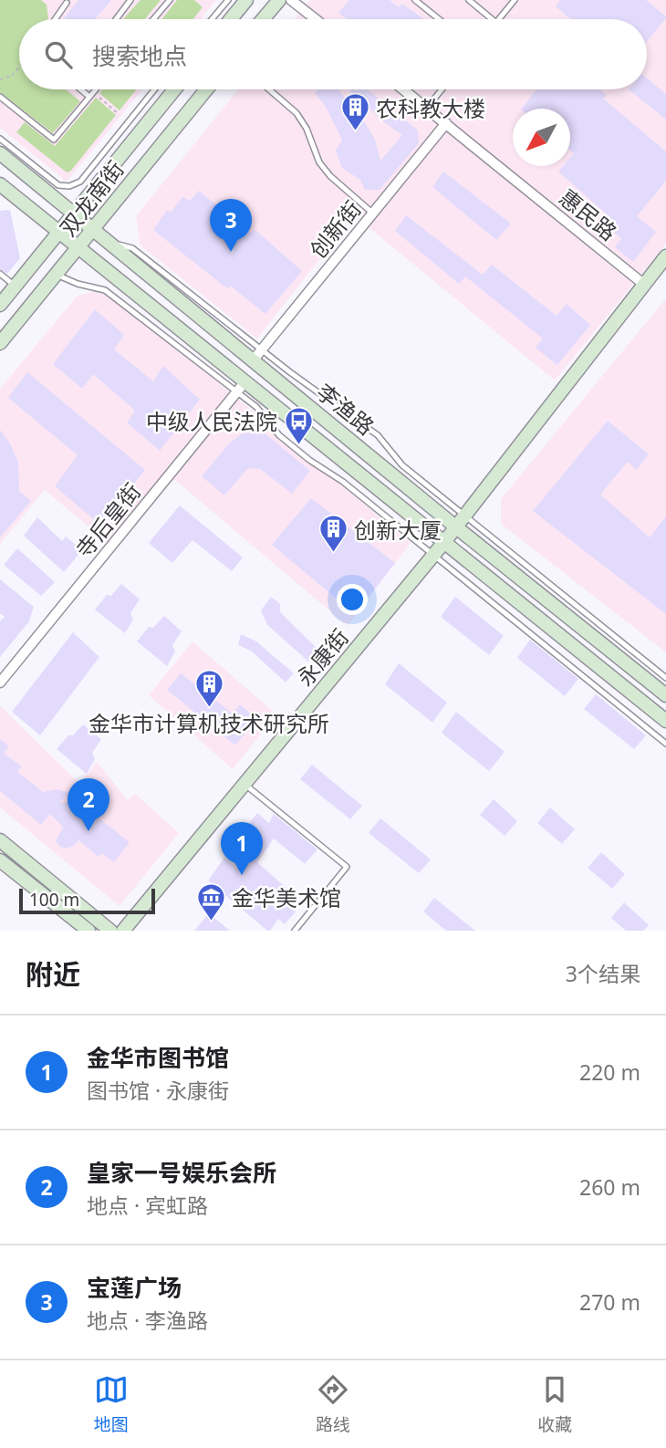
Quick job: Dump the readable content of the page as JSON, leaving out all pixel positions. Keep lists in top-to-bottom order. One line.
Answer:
{"streets":{"main road":["双龙南街","李渔路","永康街"],"street":["惠民路","创新街","寺后皇街"]},"crossings":[["双龙南街","李渔路"],["惠民路","创新街"],["惠民路","永康街"],["创新街","李渔路"],["李渔路","寺后皇街"],["李渔路","永康街"]],"places":{"building":["农科教大楼","创新大厦","金华市计算机技术研究所"],"bus stop":["中级人民法院"],"museum":["金华美术馆"]},"scale_bar":"100 m","north":"bottom left","page":{"search":"搜索地点","pins":["3","2","1"],"scale":"100 m","heading":["附近","3个结果"],"list":[{"mark":"1","name":"金华市图书馆","note":"图书馆 · 永康街","value":"220 m"},{"mark":"2","name":"皇家一号娱乐会所","note":"地点 · 宾虹路","value":"260 m"},{"mark":"3","name":"宝莲广场","note":"地点 · 李渔路","value":"270 m"}],"nav":["地图","路线","收藏"]}}
